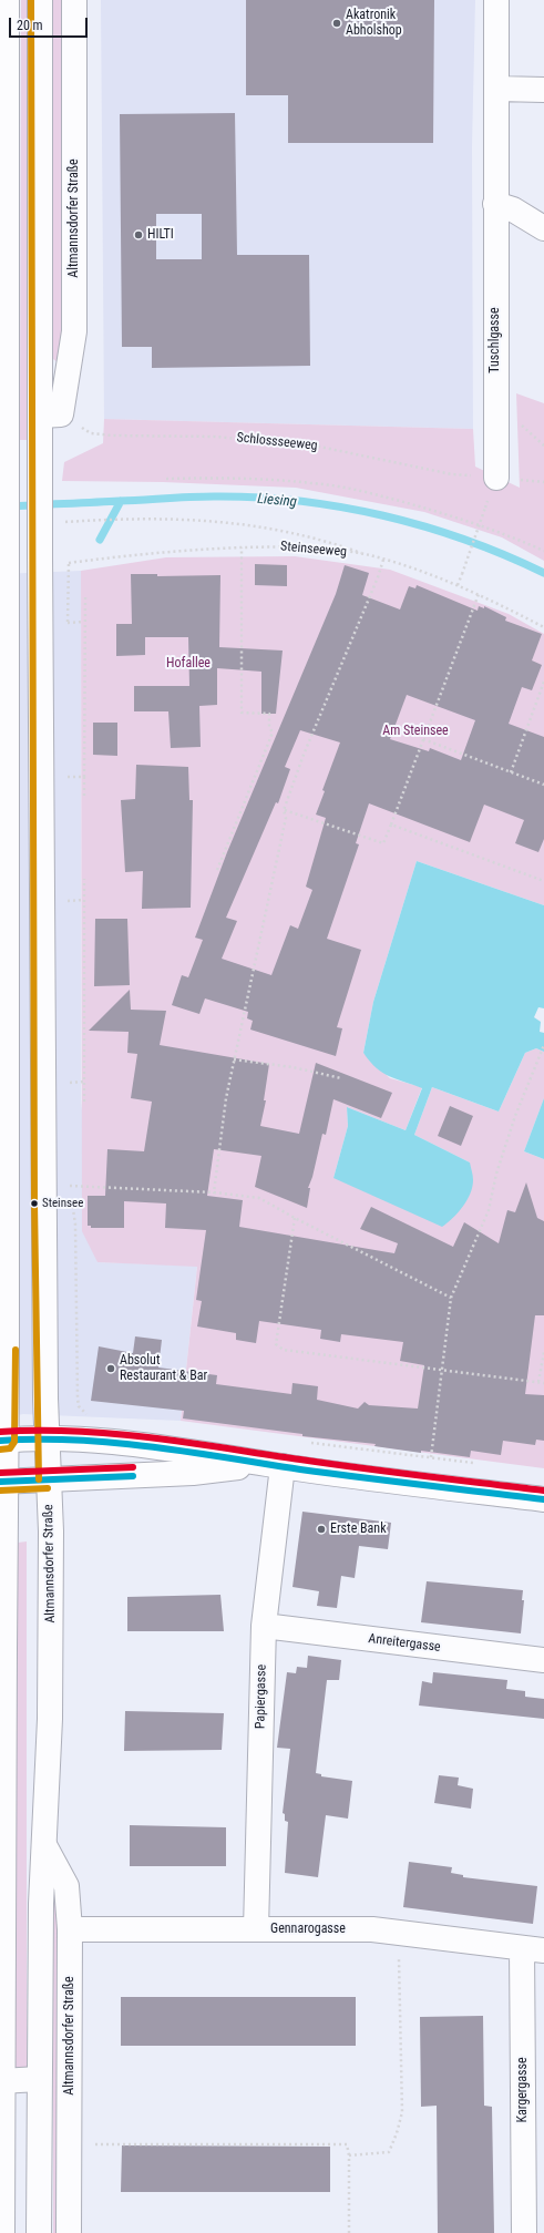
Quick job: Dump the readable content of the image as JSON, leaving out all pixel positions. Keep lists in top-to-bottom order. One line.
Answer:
{"streets":{"main road":["Altmannsdorfer Straße","Tuschlgasse","Anreitergasse","Papiergasse","Gennarogasse","Kargergasse"],"path":["Schlossseeweg","Steinseeweg"]},"crossings":[["Altmannsdorfer Straße","Schlossseeweg"],["Altmannsdorfer Straße","Gennarogasse"],["Tuschlgasse","Schlossseeweg"],["Anreitergasse","Papiergasse"],["Papiergasse","Gennarogasse"],["Gennarogasse","Kargergasse"]],"water":["Liesing"],"parks":["Hofallee","Am Steinsee"],"places":["Akatronik Abholshop","HILTI","Steinsee","Absolut Restaurant & Bar","Erste Bank"],"scale_bar":"20 m"}
